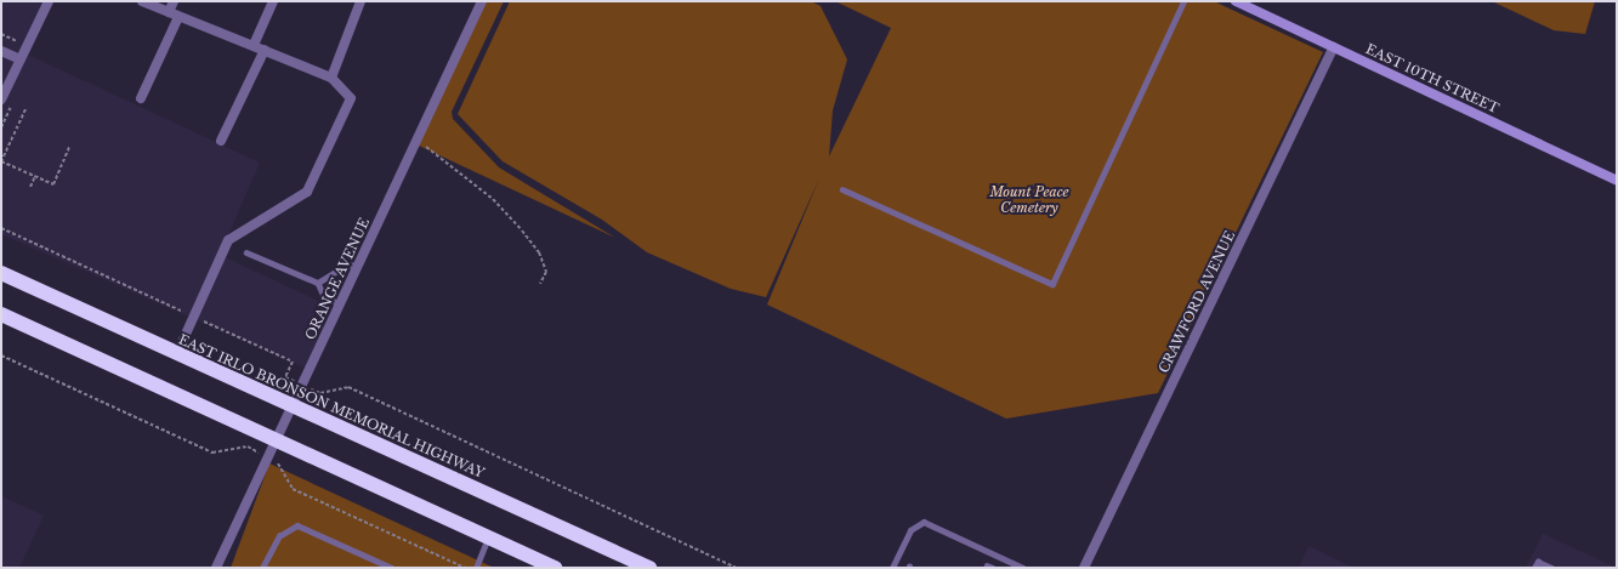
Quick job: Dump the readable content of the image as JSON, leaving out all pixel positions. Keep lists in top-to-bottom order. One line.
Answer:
{"streets":{"highway":["EAST IRLO BRONSON MEMORIAL HIGHWAY"],"street":["EAST 10TH STREET","ORANGE AVENUE","CRAWFORD AVENUE"]},"crossings":[["EAST 10TH STREET","CRAWFORD AVENUE"],["ORANGE AVENUE","EAST IRLO BRONSON MEMORIAL HIGHWAY"]],"parks":["Mount Peace Cemetery"]}
